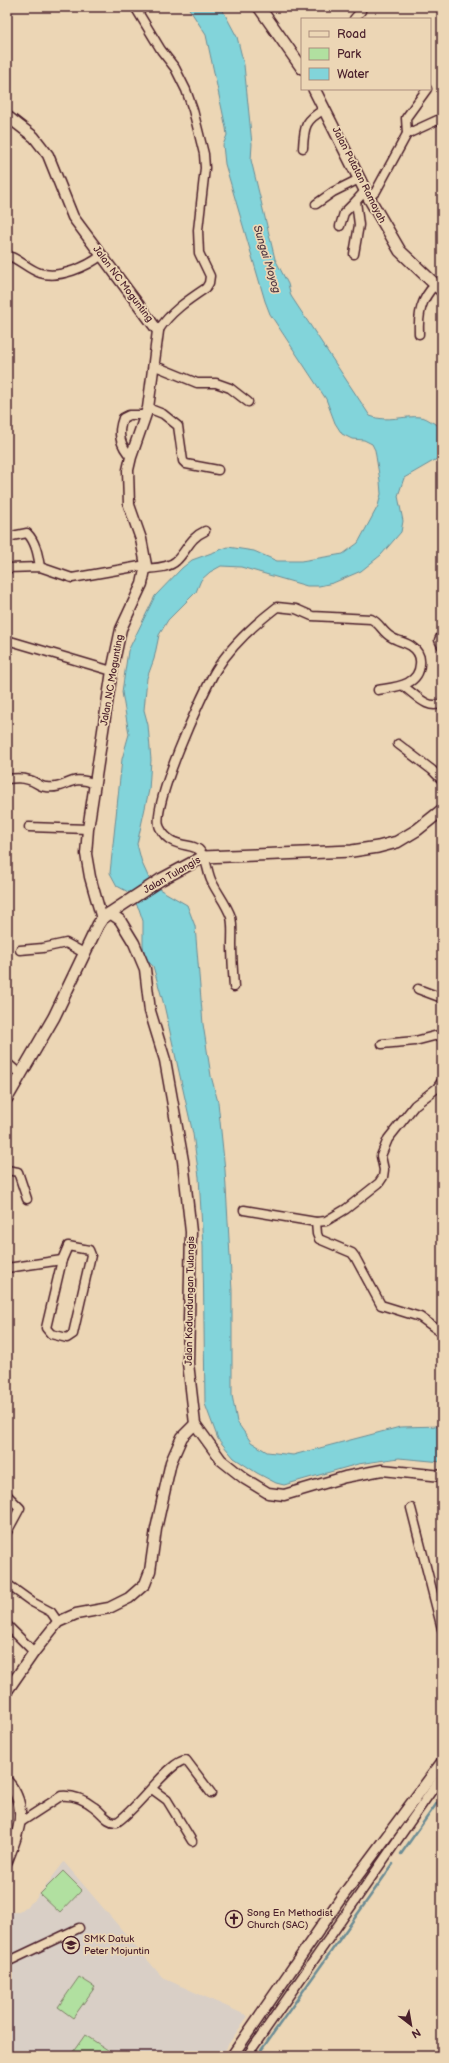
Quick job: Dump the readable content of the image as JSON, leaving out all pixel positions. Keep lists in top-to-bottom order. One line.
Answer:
{"streets":{"main road":["Jalan Putatan Ramayah","Jalan Tulangis"],"street":["Jalan NC Mogunting","Jalan Kodundungan Tulangis"]},"crossings":[["Jalan NC Mogunting","Jalan Tulangis"],["Jalan NC Mogunting","Jalan Kodundungan Tulangis"],["Jalan Tulangis","Jalan Kodundungan Tulangis"]],"water":["Sungai Moyog"],"places":{"church":["Song En Methodist Church (SAC)"],"school or university":["SMK Datuk Peter Mojuntin"]},"legend":["Road","Park","Water"],"north":"bottom right"}
